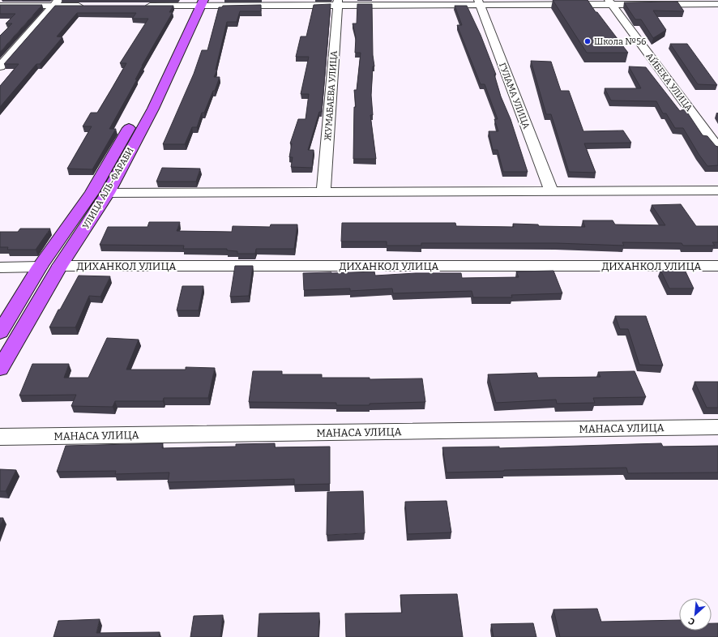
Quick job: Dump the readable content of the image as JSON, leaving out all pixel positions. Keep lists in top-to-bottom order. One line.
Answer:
{"streets":{"main road":["УЛИЦА АЛЬ-ФАРАБИ"],"street":["АЙБЕКА УЛИЦА","ЖУМАБАЕВА УЛИЦА","ГУЛАМА УЛИЦА","ДИХАНКОЛ УЛИЦА","МАНАСА УЛИЦА"]},"crossings":[["УЛИЦА АЛЬ-ФАРАБИ","ДИХАНКОЛ УЛИЦА"]],"places":["Школа №56"],"north":"bottom left"}
